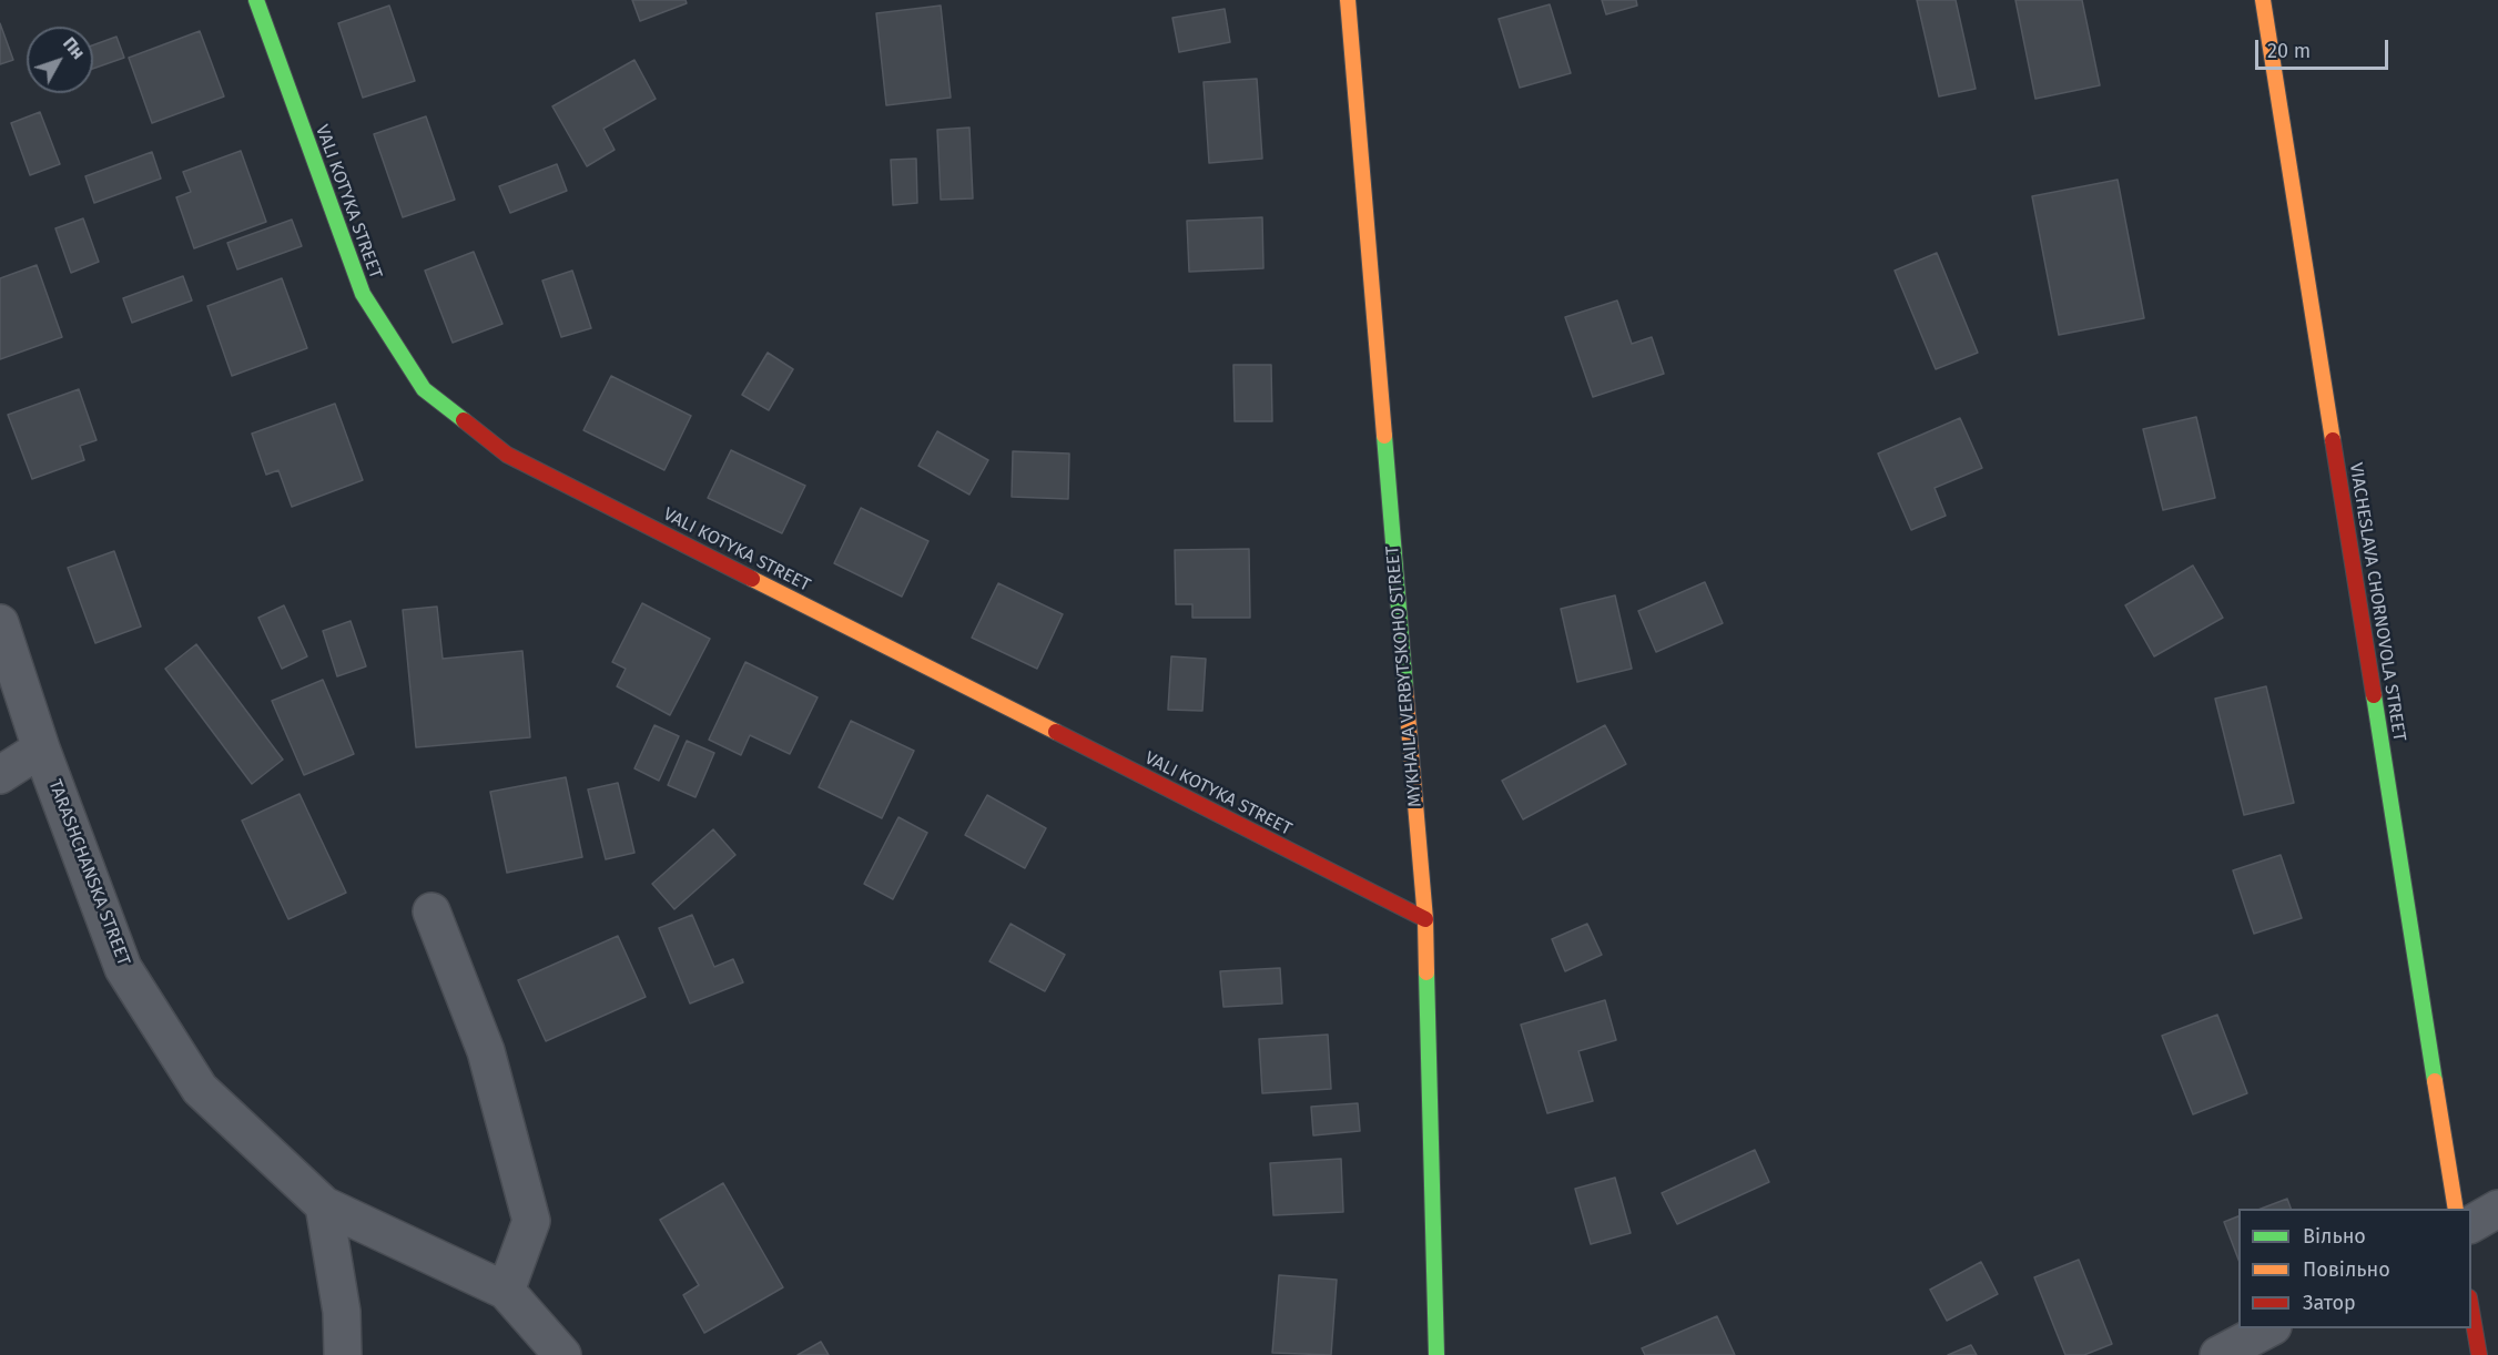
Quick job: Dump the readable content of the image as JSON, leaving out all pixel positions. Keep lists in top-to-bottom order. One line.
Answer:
{"streets":{"street":["VALI KOTYKA STREET","VIACHESLAVA CHORNOVOLA STREET","MYKHAILA VERBYTSKOHO STREET","TARASHCHANSKA STREET"]},"crossings":[["VALI KOTYKA STREET","MYKHAILA VERBYTSKOHO STREET"]],"legend":["Вільно","Повільно","Затор"],"scale_bar":"20 m","north":"top right"}
